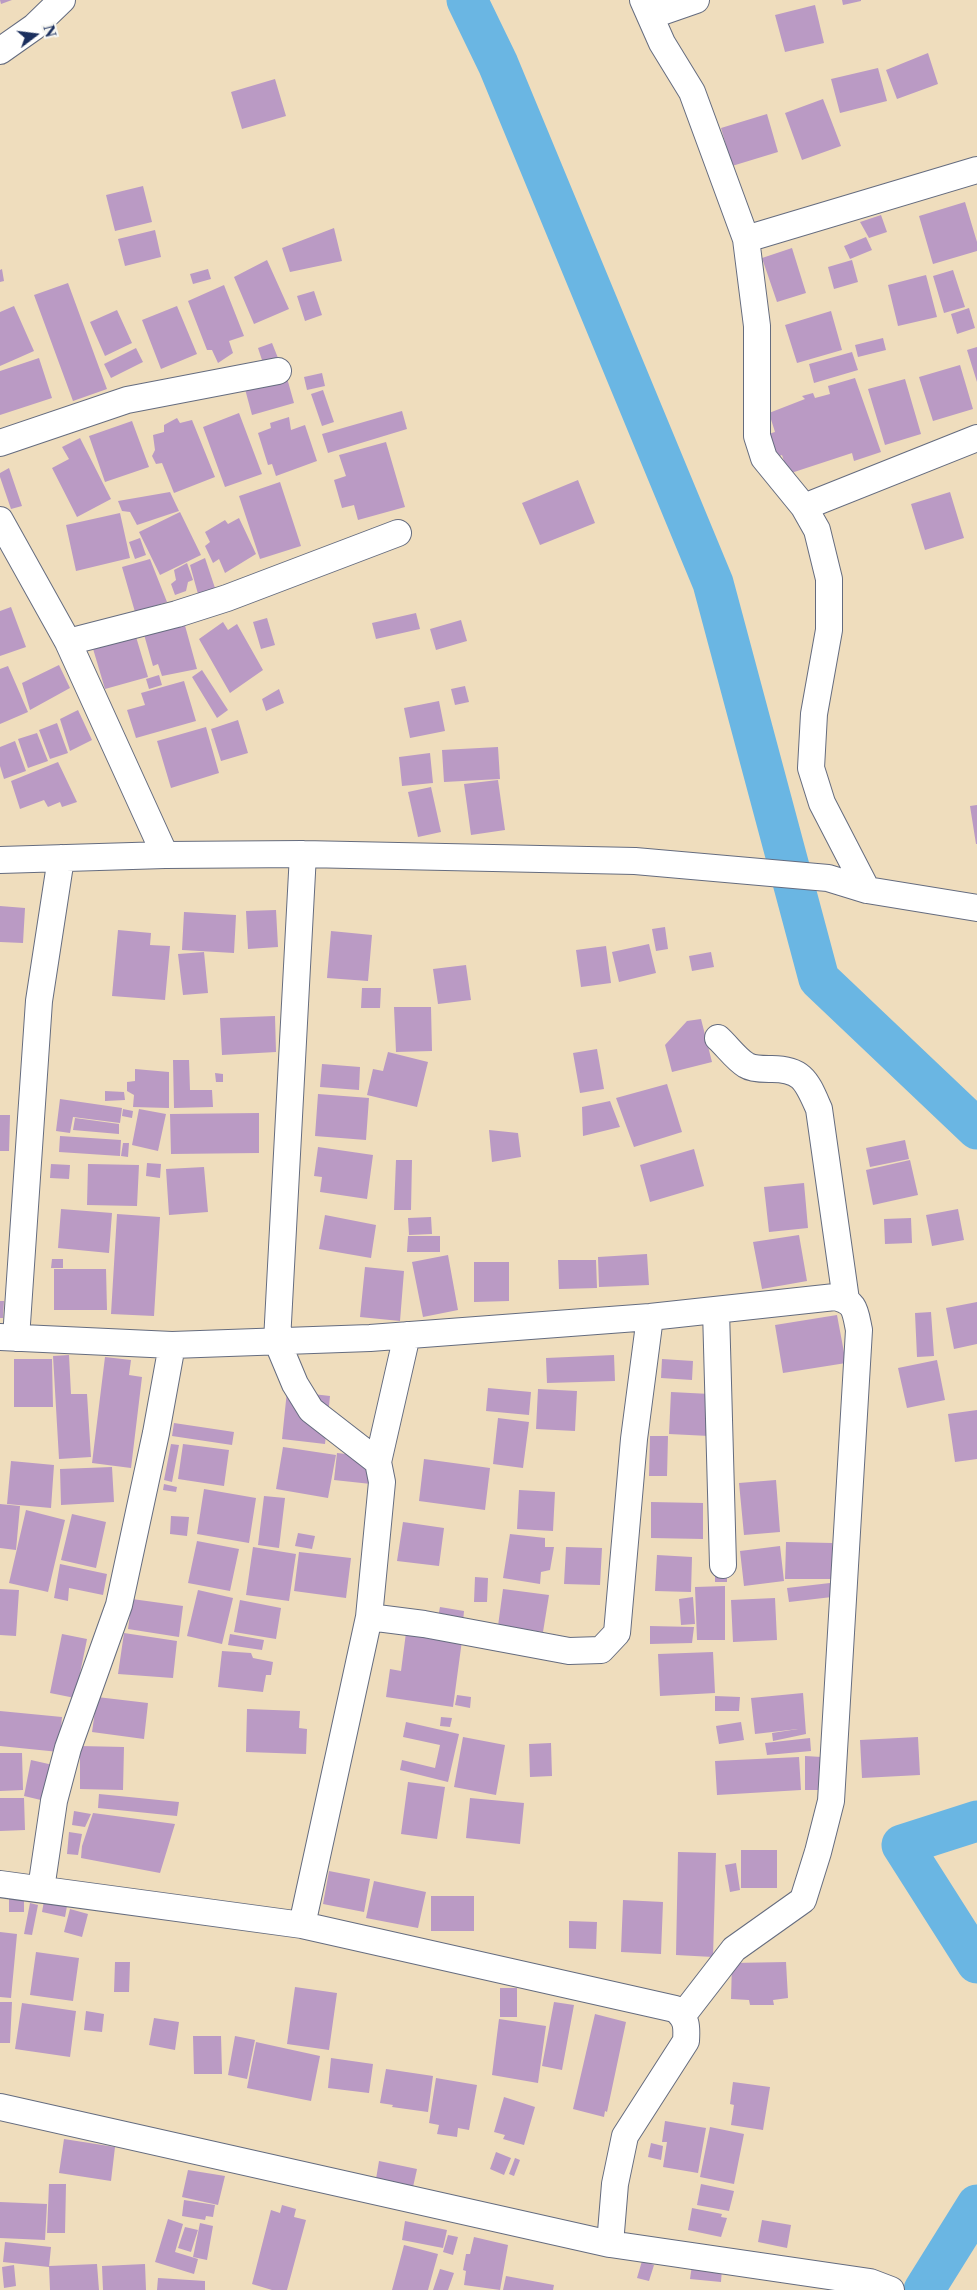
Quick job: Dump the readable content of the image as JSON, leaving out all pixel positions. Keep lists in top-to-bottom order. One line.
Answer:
{"north":"right"}
